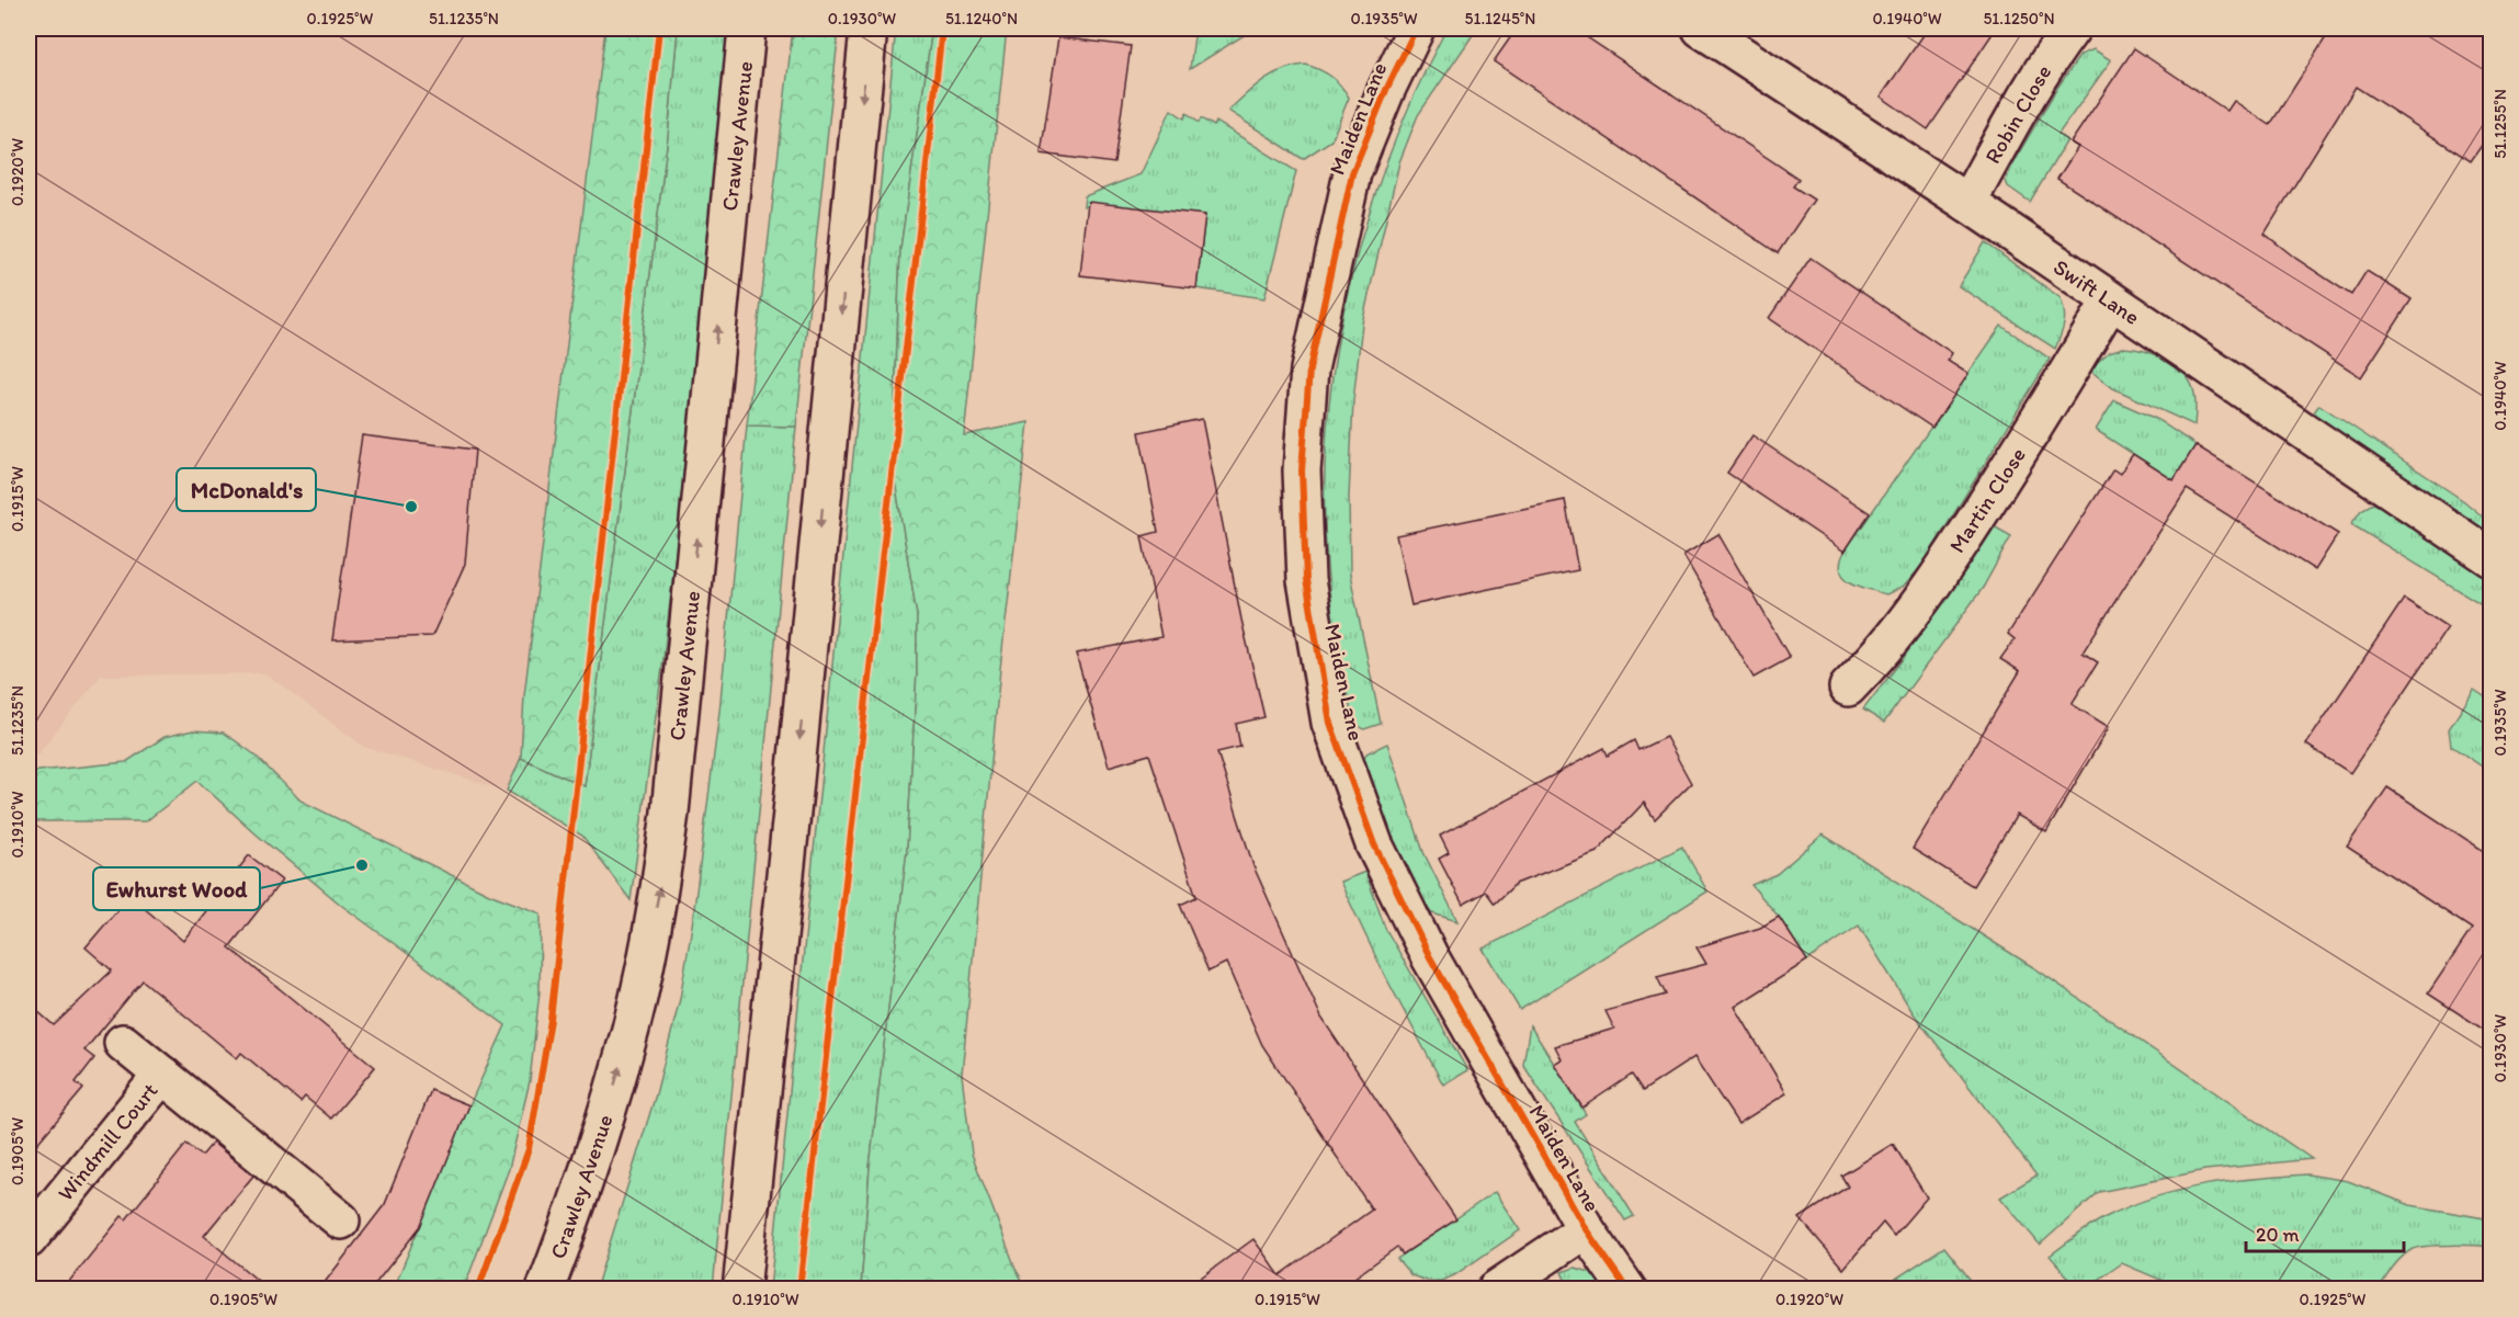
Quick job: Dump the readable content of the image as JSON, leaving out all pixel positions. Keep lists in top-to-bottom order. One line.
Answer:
{"streets":{"street":["Robin Close","Maiden Lane","Crawley Avenue","Swift Lane","Martin Close","Windmill Court"]},"crossings":[["Robin Close","Swift Lane"],["Swift Lane","Martin Close"]],"places":["McDonald's","Ewhurst Wood"],"scale_bar":"20 m","coordinates":["0.1925°W","51.1235°N","0.1930°W","51.1240°N","0.1935°W","51.1245°N","0.1940°W","51.1250°N","51.1255°N","0.1920°W","0.1915°W","0.1910°W","0.1905°W"]}
